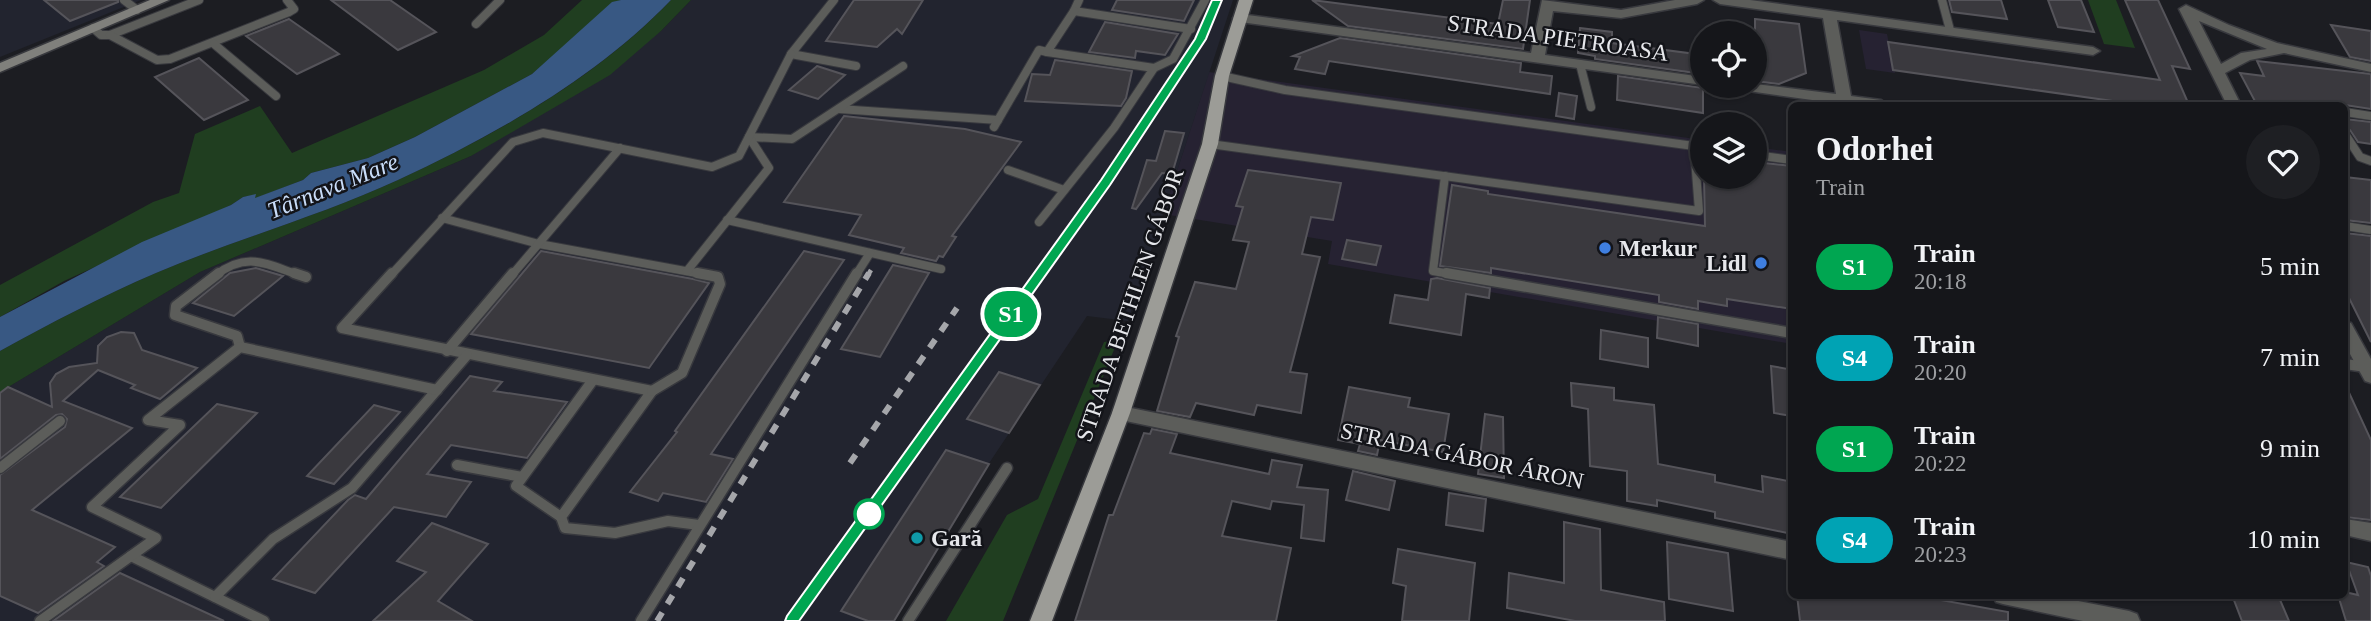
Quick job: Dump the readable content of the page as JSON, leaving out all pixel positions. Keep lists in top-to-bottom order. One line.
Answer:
{"streets":{"main road":["STRADA BETHLEN GÁBOR"],"street":["STRADA PIETROASA","STRADA GÁBOR ÁRON"]},"crossings":[["STRADA PIETROASA","STRADA BETHLEN GÁBOR"],["STRADA BETHLEN GÁBOR","STRADA GÁBOR ÁRON"]],"water":["Târnava Mare"],"places":["Merkur","Lidl","Gară"],"page":{"on_map":"S1","heading":["Odorhei","Train"],"list":[{"mark":"S1","name":"Train","note":"20:18","value":"5 min"},{"mark":"S4","name":"Train","note":"20:20","value":"7 min"},{"mark":"S1","name":"Train","note":"20:22","value":"9 min"},{"mark":"S4","name":"Train","note":"20:23","value":"10 min"}]}}
